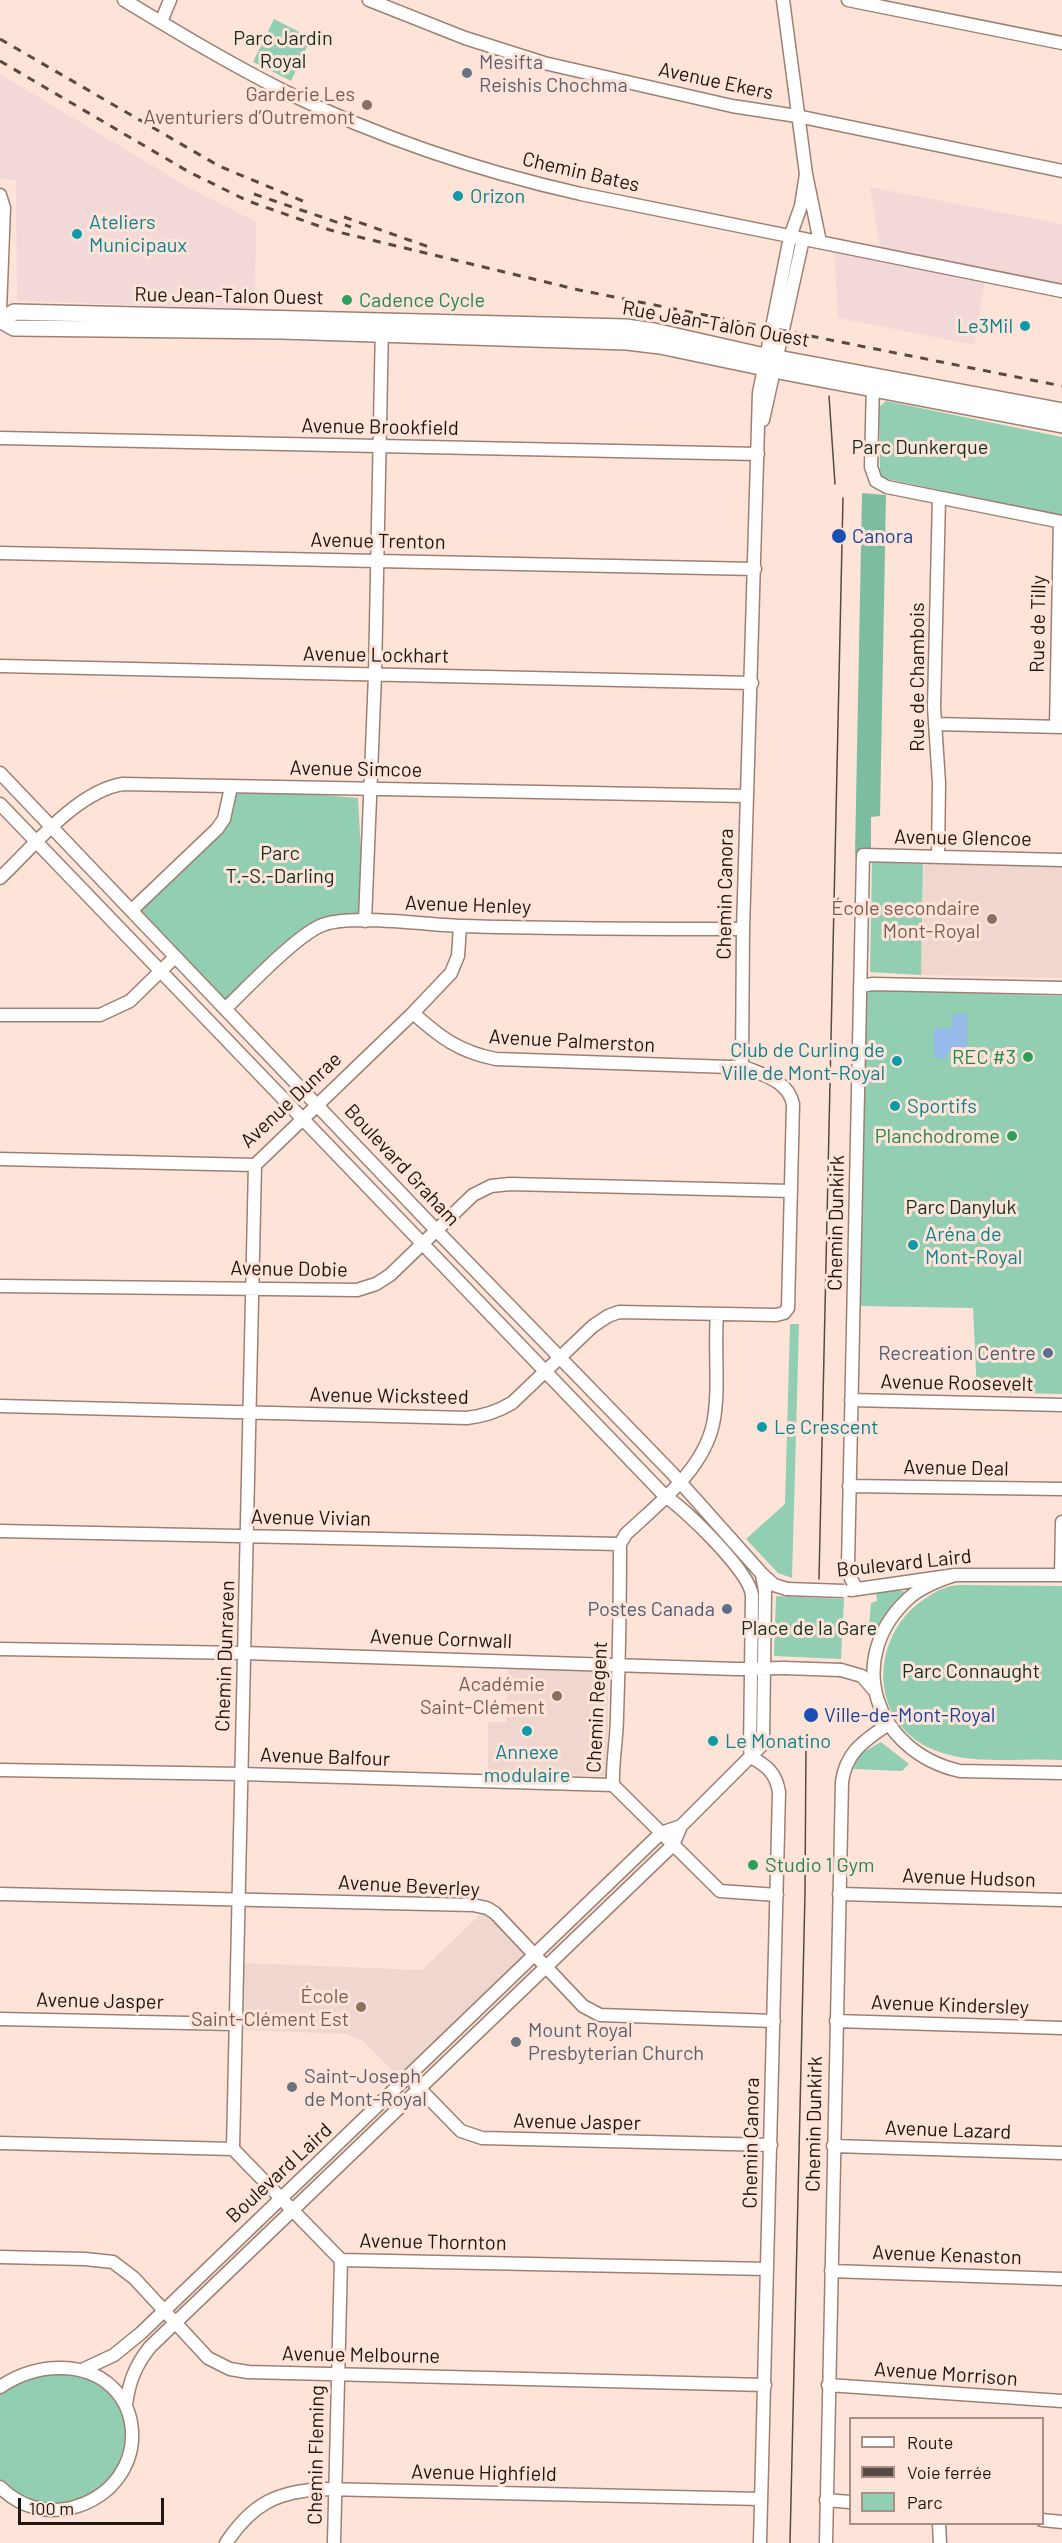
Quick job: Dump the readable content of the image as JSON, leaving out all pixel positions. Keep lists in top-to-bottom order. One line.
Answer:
{"streets":{"main road":["Rue Jean-Talon Ouest"],"street":["Avenue Ekers","Chemin Bates","Avenue Brookfield","Avenue Trenton","Rue de Tilly","Avenue Lockhart","Rue de Chambois","Avenue Simcoe","Avenue Glencoe","Chemin Canora","Avenue Henley","Avenue Palmerston","Avenue Dunrae","Boulevard Graham","Chemin Dunkirk","Avenue Dobie","Avenue Roosevelt","Avenue Wicksteed","Avenue Deal","Avenue Vivian","Boulevard Laird","Avenue Cornwall","Chemin Dunraven","Chemin Regent","Avenue Balfour","Avenue Hudson","Avenue Beverley","Avenue Jasper","Avenue Kindersley","Avenue Lazard","Avenue Thornton","Avenue Kenaston","Avenue Melbourne","Avenue Morrison","Chemin Fleming","Avenue Highfield"]},"crossings":[["Chemin Bates","Chemin Canora"],["Rue Jean-Talon Ouest","Chemin Canora"],["Avenue Brookfield","Chemin Canora"],["Avenue Trenton","Chemin Canora"],["Avenue Lockhart","Chemin Canora"],["Rue de Chambois","Avenue Glencoe"],["Avenue Simcoe","Chemin Canora"],["Avenue Simcoe","Boulevard Graham"],["Avenue Glencoe","Chemin Dunkirk"],["Chemin Canora","Avenue Henley"],["Chemin Canora","Avenue Palmerston"],["Chemin Canora","Boulevard Laird"],["Chemin Canora","Chemin Regent"],["Chemin Canora","Avenue Beverley"],["Chemin Canora","Avenue Jasper"],["Chemin Canora","Avenue Thornton"],["Chemin Canora","Avenue Melbourne"],["Chemin Canora","Avenue Highfield"],["Avenue Henley","Avenue Dunrae"],["Avenue Henley","Boulevard Graham"],["Avenue Palmerston","Avenue Dunrae"],["Avenue Dunrae","Boulevard Graham"],["Avenue Dunrae","Chemin Dunraven"],["Boulevard Graham","Avenue Dobie"],["Boulevard Graham","Avenue Wicksteed"],["Boulevard Graham","Boulevard Laird"],["Chemin Dunkirk","Avenue Roosevelt"],["Chemin Dunkirk","Avenue Deal"],["Chemin Dunkirk","Boulevard Laird"],["Chemin Dunkirk","Avenue Hudson"],["Chemin Dunkirk","Avenue Kindersley"],["Chemin Dunkirk","Avenue Lazard"],["Chemin Dunkirk","Avenue Kenaston"],["Chemin Dunkirk","Avenue Morrison"],["Avenue Dobie","Avenue Wicksteed"],["Avenue Dobie","Chemin Dunraven"],["Avenue Wicksteed","Chemin Dunraven"],["Avenue Vivian","Chemin Dunraven"],["Avenue Vivian","Chemin Regent"],["Boulevard Laird","Chemin Regent"],["Boulevard Laird","Avenue Beverley"],["Boulevard Laird","Avenue Jasper"],["Boulevard Laird","Avenue Thornton"],["Boulevard Laird","Avenue Melbourne"],["Avenue Cornwall","Chemin Dunraven"],["Avenue Cornwall","Chemin Regent"],["Chemin Dunraven","Avenue Balfour"],["Chemin Dunraven","Avenue Beverley"],["Chemin Dunraven","Avenue Jasper"],["Chemin Dunraven","Avenue Thornton"],["Chemin Regent","Avenue Balfour"],["Avenue Thornton","Chemin Fleming"],["Avenue Melbourne","Chemin Fleming"],["Chemin Fleming","Avenue Highfield"]],"parks":["Parc Jardin Royal","Parc Dunkerque","Parc T.-S.-Darling","Parc Danyluk","Place de la Gare","Parc Connaught"],"places":["Mesifta Reishis Chochma","Garderie Les Aventuriers d’Outremont","Orizon","Ateliers Municipaux","Cadence Cycle","Le3Mil","Canora","École secondaire Mont-Royal","REC #3","Club de Curling de Ville de Mont-Royal","Sportifs","Planchodrome","Aréna de Mont-Royal","Recreation Centre","Le Crescent","Postes Canada","Académie Saint-Clément","Ville-de-Mont-Royal","Annexe modulaire","Le Monatino","Studio 1 Gym","École Saint-Clément Est","Mount Royal Presbyterian Church","Saint-Joseph de Mont-Royal"],"legend":["Route","Voie ferrée","Parc"],"scale_bar":"100 m"}
